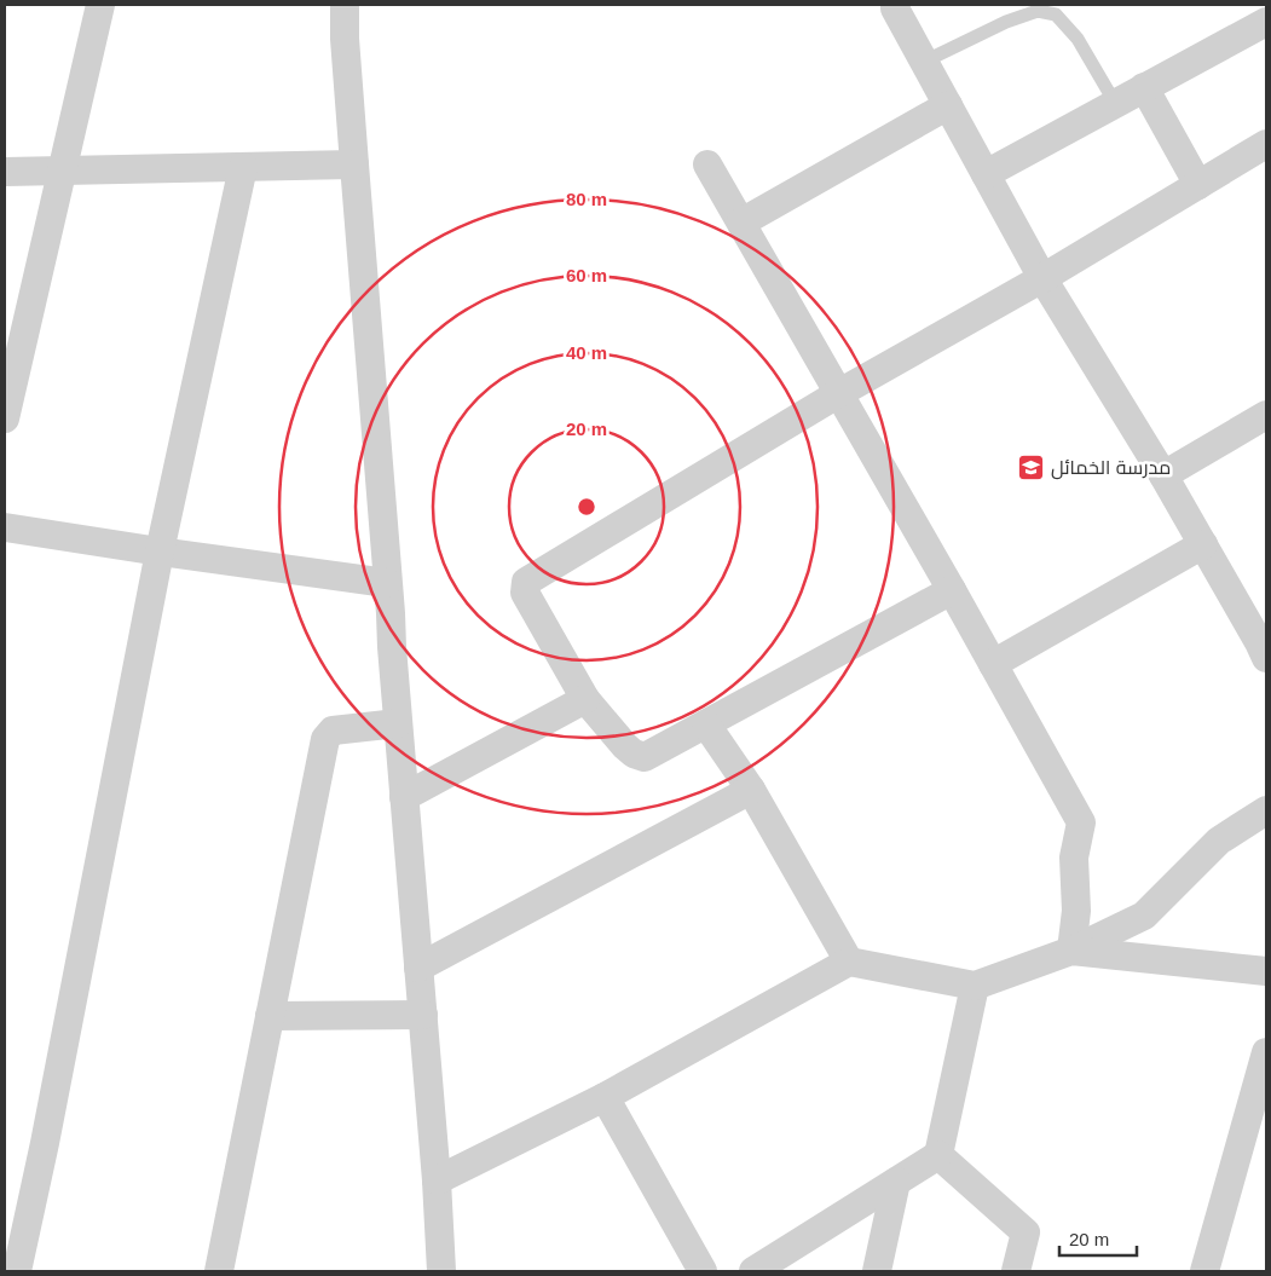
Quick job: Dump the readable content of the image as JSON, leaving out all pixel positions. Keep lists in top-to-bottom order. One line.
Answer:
{"places":{"school or university":["مدرسة الخمائل"]},"scale_bar":"20 m","rings":["80 m","60 m","40 m","20 m"]}
